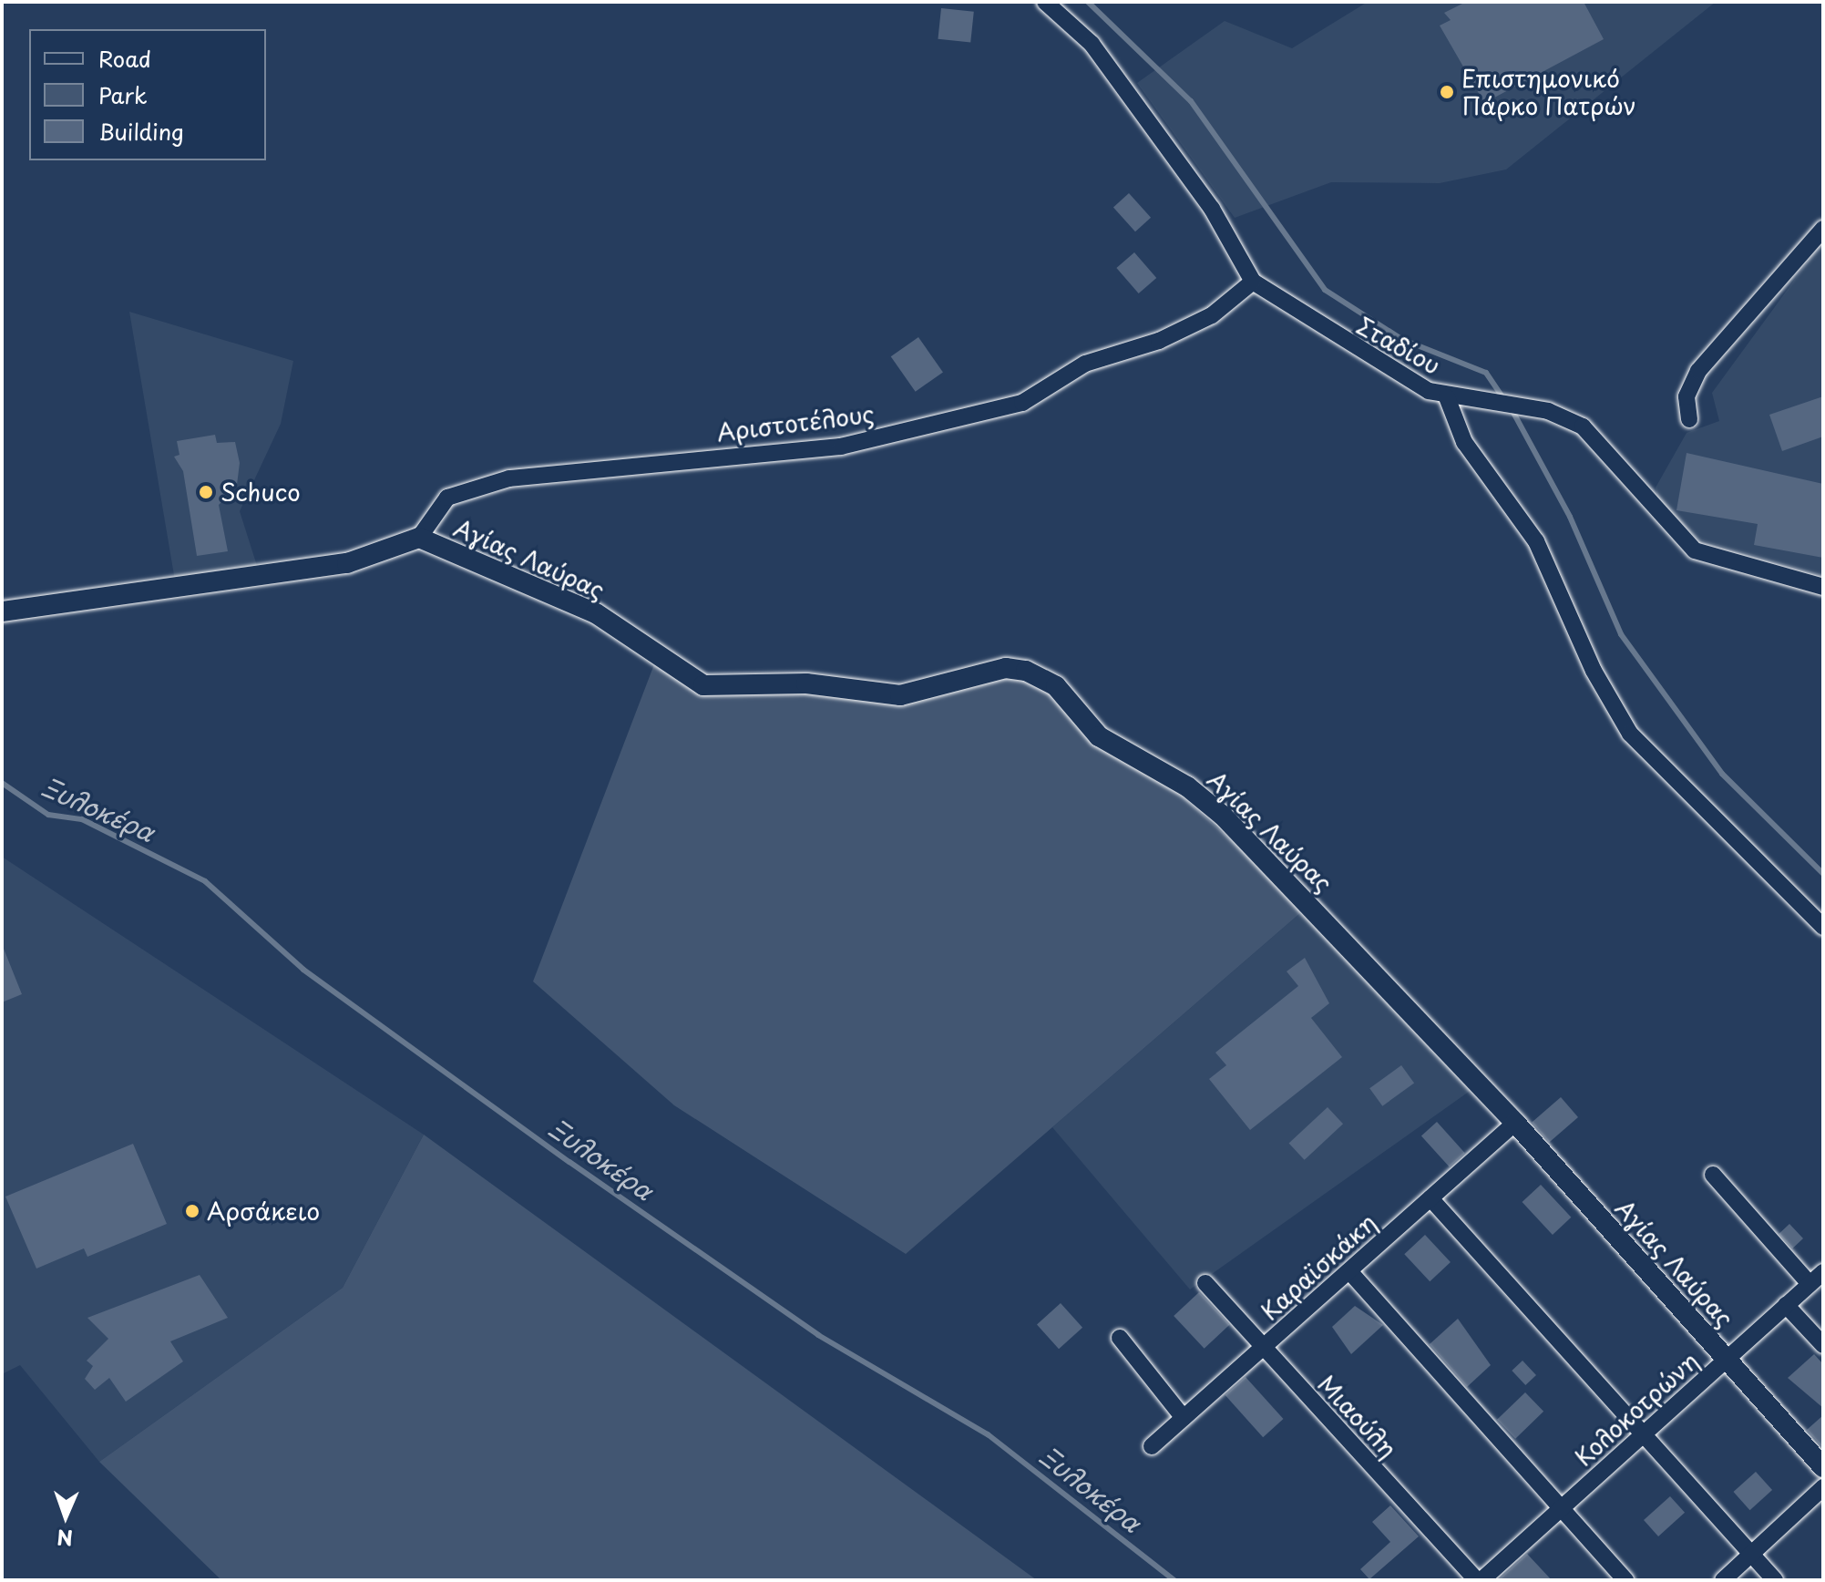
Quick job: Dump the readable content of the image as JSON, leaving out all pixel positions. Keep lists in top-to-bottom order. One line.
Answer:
{"streets":{"street":["Σταδίου","Αριστοτέλους","Αγίας Λαύρας","Καραϊσκάκη","Κολοκοτρώνη","Μιαούλη"]},"crossings":[["Σταδίου","Αριστοτέλους"],["Αριστοτέλους","Αγίας Λαύρας"],["Αγίας Λαύρας","Καραϊσκάκη"],["Αγίας Λαύρας","Κολοκοτρώνη"],["Καραϊσκάκη","Μιαούλη"],["Κολοκοτρώνη","Μιαούλη"]],"water":["Ξυλοκέρα"],"places":["Επιστημονικό Πάρκο Πατρών","Schuco","Αρσάκειο"],"legend":["Road","Park","Building"],"north":"bottom"}
